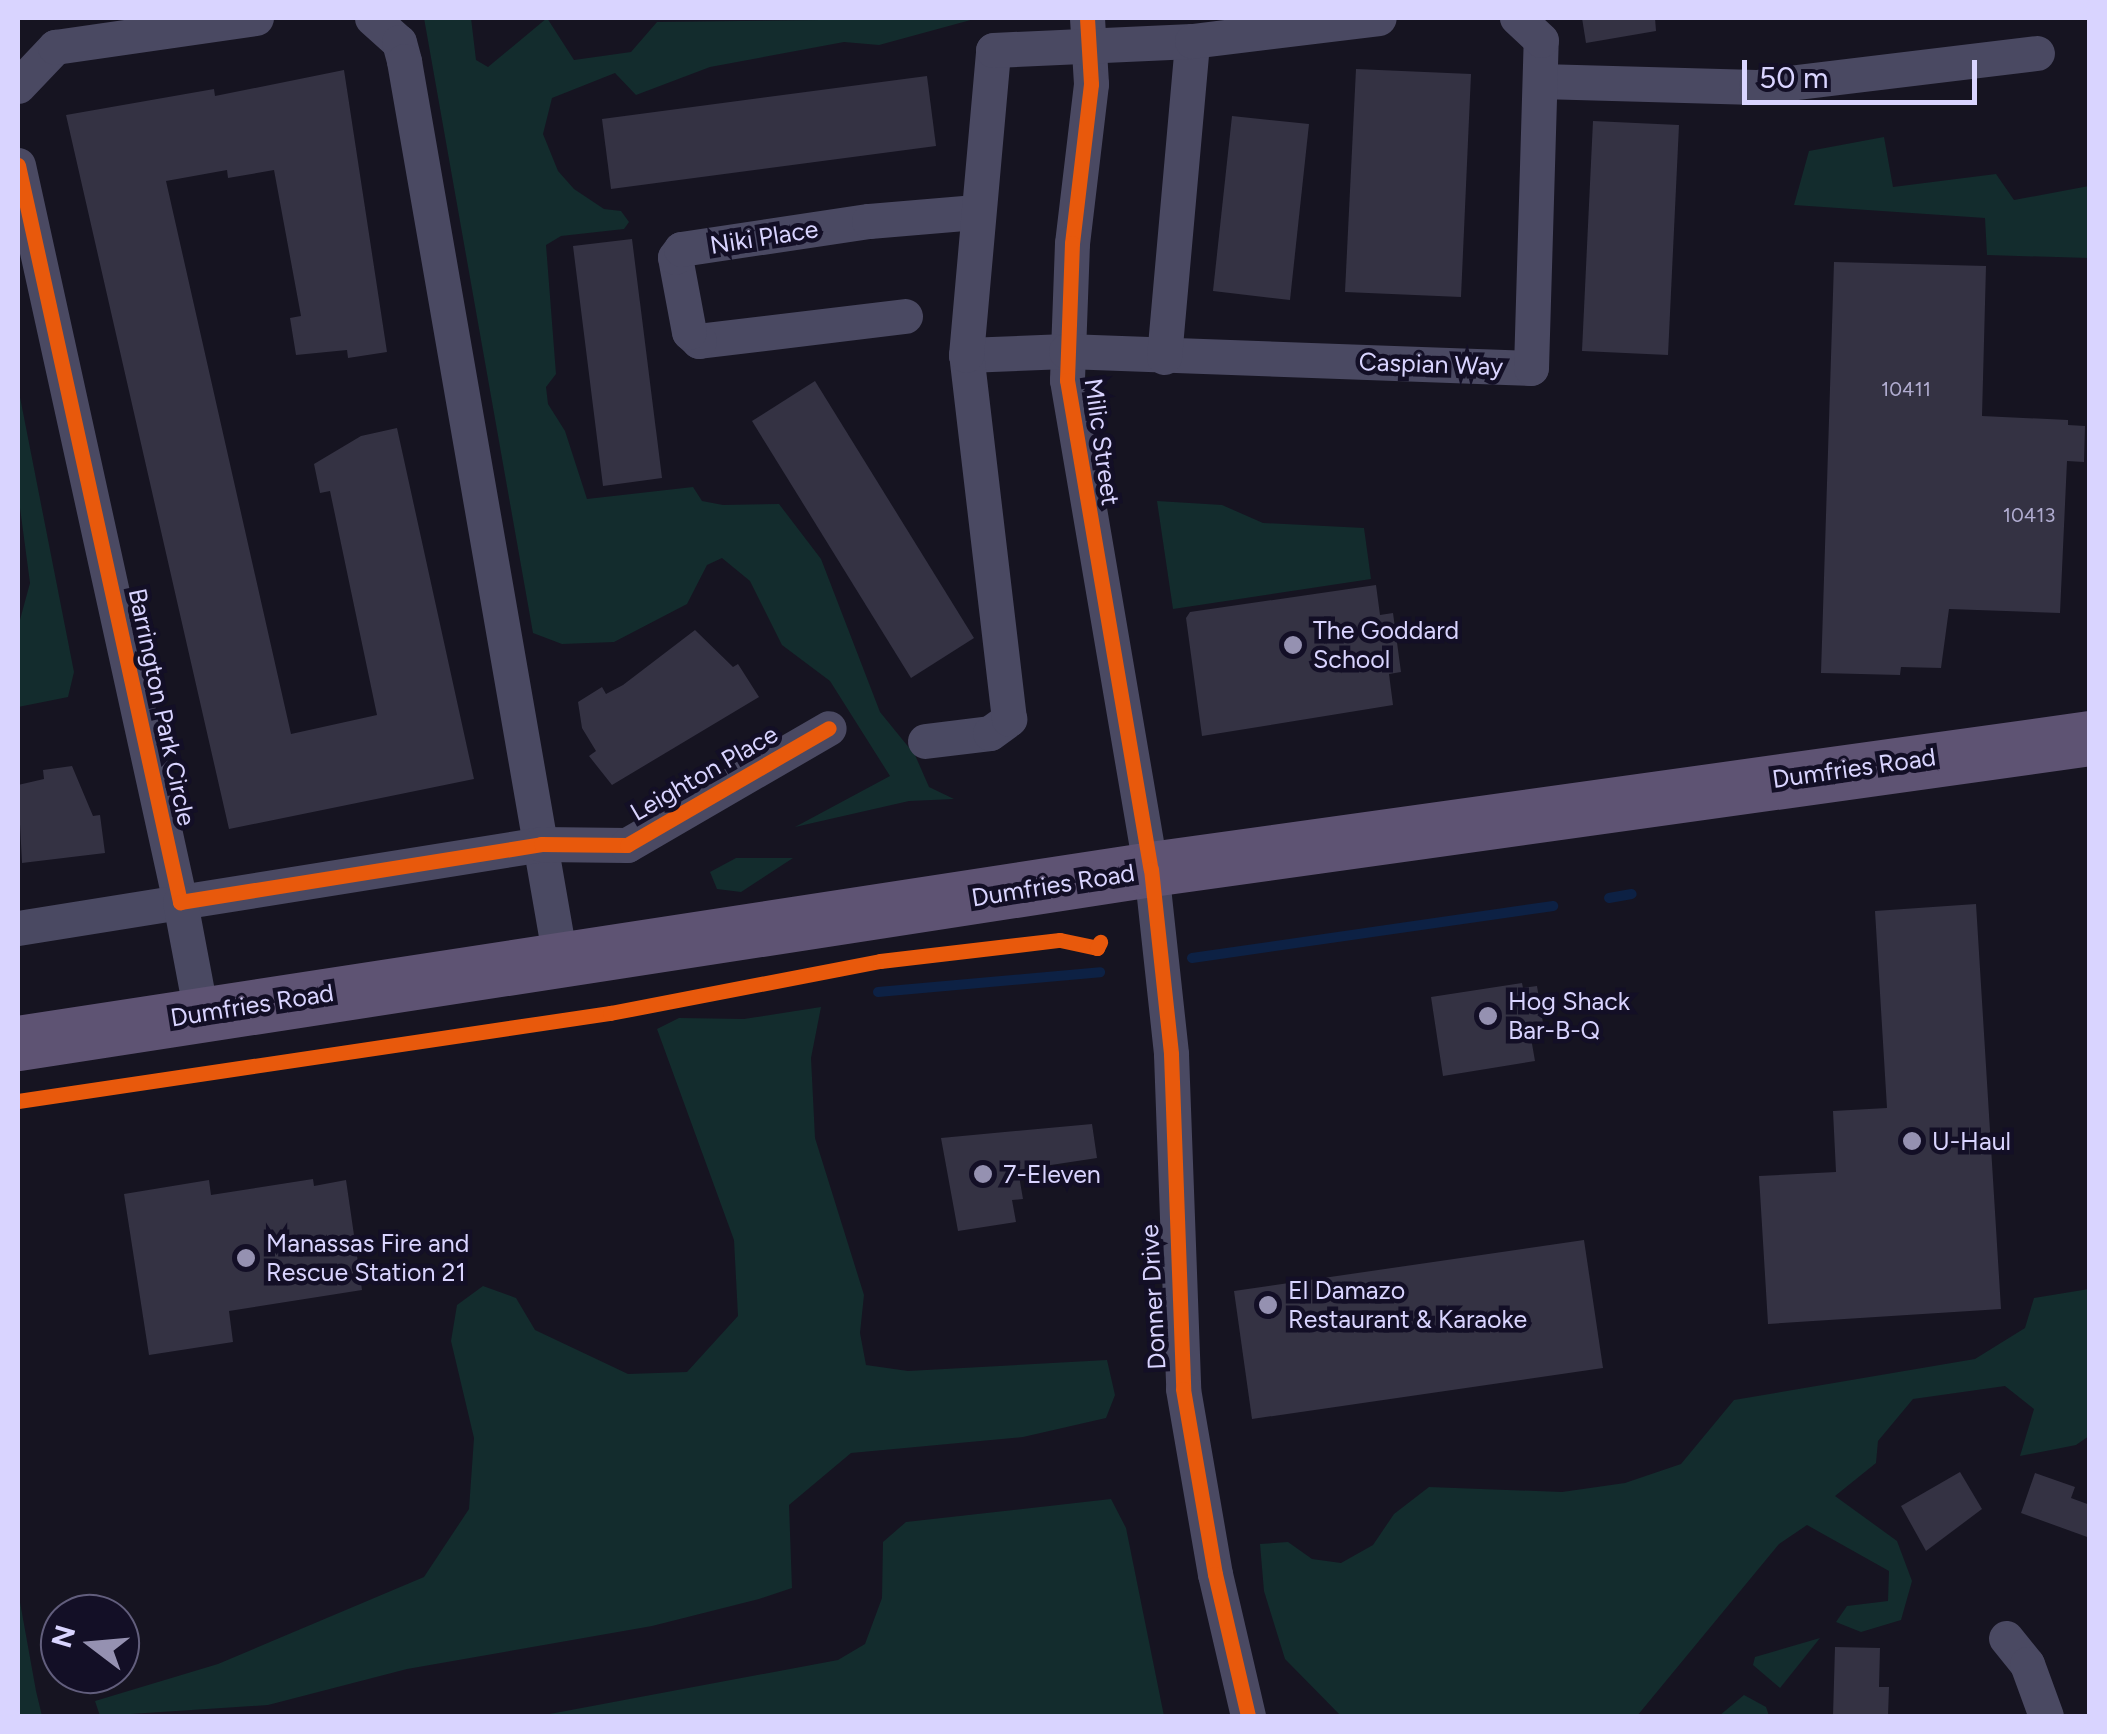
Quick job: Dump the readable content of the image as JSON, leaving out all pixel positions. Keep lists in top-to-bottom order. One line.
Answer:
{"streets":{"main road":["Dumfries Road"],"street":["Niki Place","Caspian Way","Milic Street","Barrington Park Circle","Leighton Place","Donner Drive"]},"crossings":[["Caspian Way","Milic Street"],["Milic Street","Dumfries Road"],["Milic Street","Donner Drive"],["Barrington Park Circle","Dumfries Road"],["Dumfries Road","Donner Drive"]],"places":["The Goddard School","Hog Shack Bar-B-Q","U-Haul","7-Eleven","Manassas Fire and Rescue Station 21","El Damazo Restaurant & Karaoke"],"house_numbers":["10411","10413"],"scale_bar":"50 m","north":"left"}
